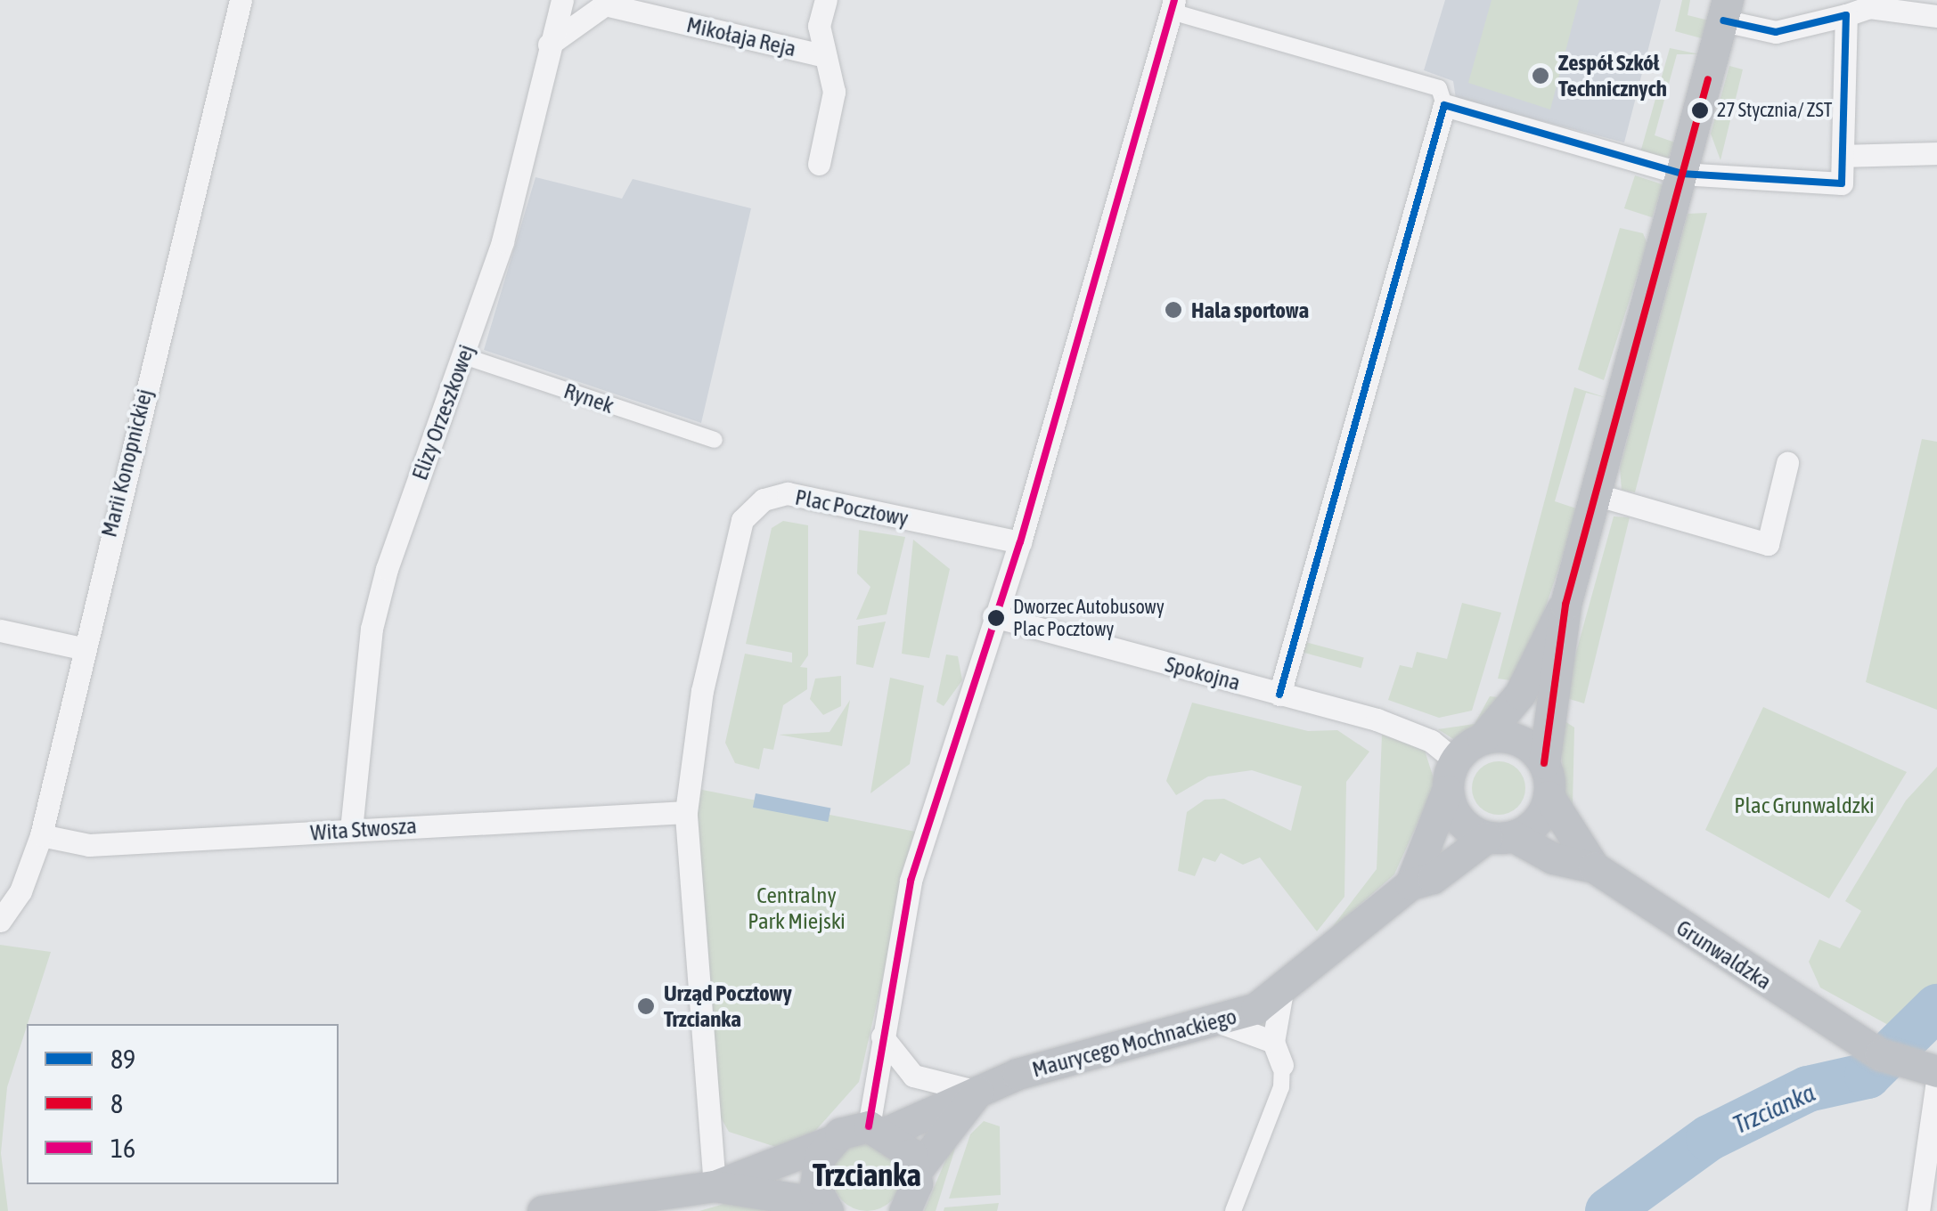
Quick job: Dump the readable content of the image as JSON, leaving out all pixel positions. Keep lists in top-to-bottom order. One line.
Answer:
{"streets":{"main road":["Grunwaldzka","Maurycego Mochnackiego"],"street":["Mikołaja Reja","Rynek","Elizy Orzeszkowej","Marii Konopnickiej","Plac Pocztowy","Spokojna","Wita Stwosza"]},"crossings":[["Mikołaja Reja","Elizy Orzeszkowej"],["Rynek","Elizy Orzeszkowej"],["Elizy Orzeszkowej","Wita Stwosza"],["Marii Konopnickiej","Wita Stwosza"],["Plac Pocztowy","Wita Stwosza"],["Plac Pocztowy","Maurycego Mochnackiego"],["Spokojna","Grunwaldzka"],["Spokojna","Maurycego Mochnackiego"],["Grunwaldzka","Maurycego Mochnackiego"]],"districts":["Trzcianka"],"water":["Trzcianka"],"parks":["Plac Grunwaldzki","Centralny Park Miejski"],"places":["Zespół Szkół Technicznych","27 Stycznia/ ZST","Hala sportowa","Dworzec Autobusowy Plac Pocztowy","Urząd Pocztowy Trzcianka"],"lines":["transit line 16","transit line 89","transit line 8"],"legend":["89","8","16"]}
